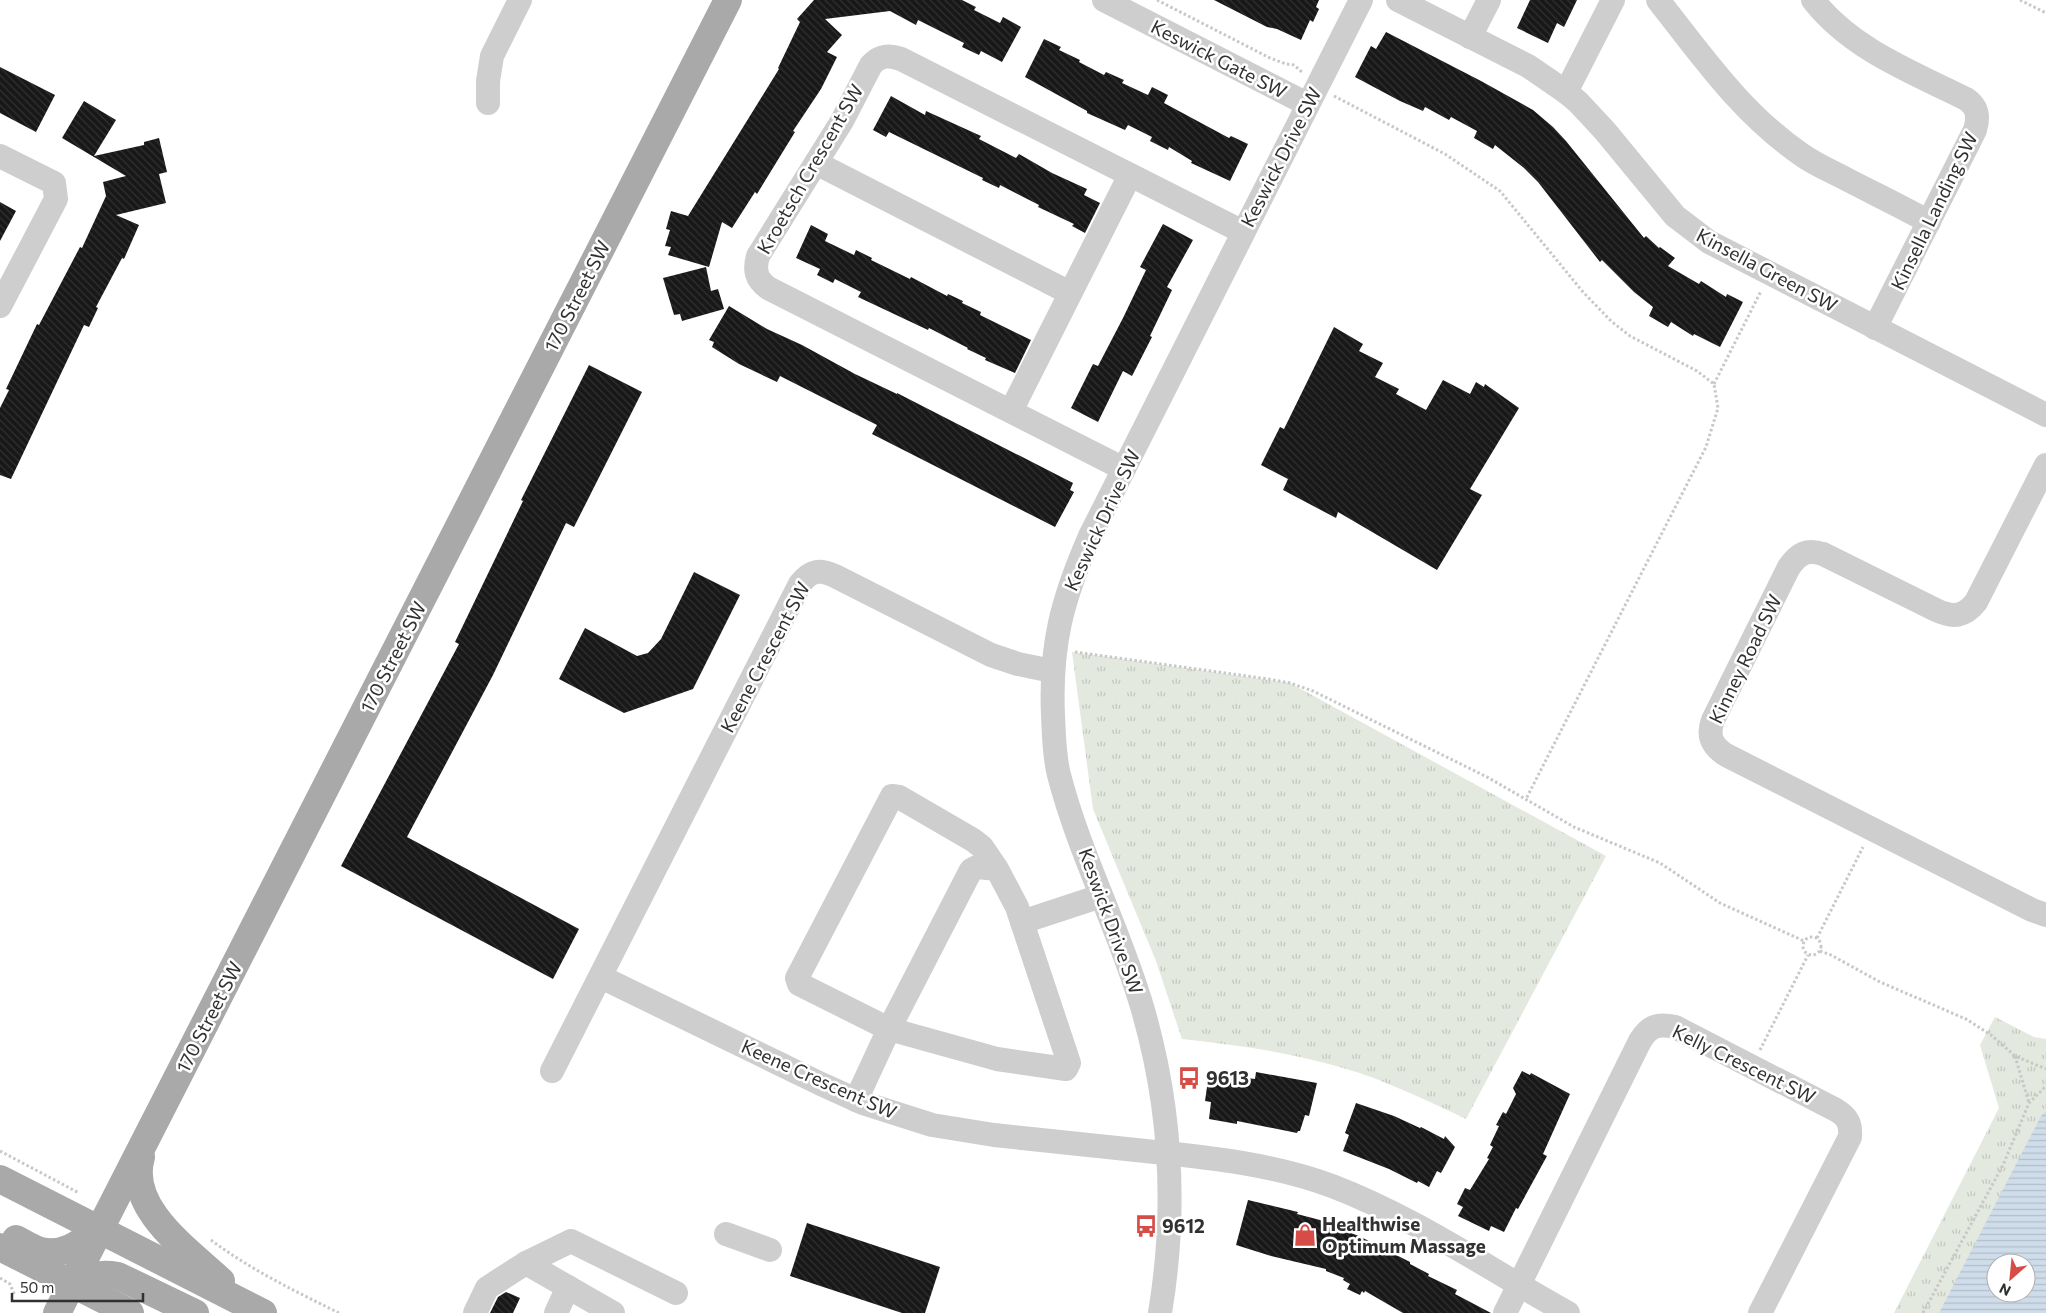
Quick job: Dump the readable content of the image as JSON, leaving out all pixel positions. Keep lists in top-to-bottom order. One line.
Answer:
{"streets":{"main road":["170 Street SW"],"street":["Keswick Gate SW","Keswick Drive SW","Kroetsch Crescent SW","Kinsella Landing SW","Kinsella Green SW","Keene Crescent SW","Kinney Road SW","Kelly Crescent SW"]},"crossings":[["Keswick Gate SW","Keswick Drive SW"],["Keswick Drive SW","Kroetsch Crescent SW"],["Keswick Drive SW","Keene Crescent SW"],["Kinsella Landing SW","Kinsella Green SW"],["Keene Crescent SW","Kelly Crescent SW"]],"places":{"bus stop":["9613","9612"],"shop":["Healthwise Optimum Massage"]},"scale_bar":"50 m","north":"bottom left"}
